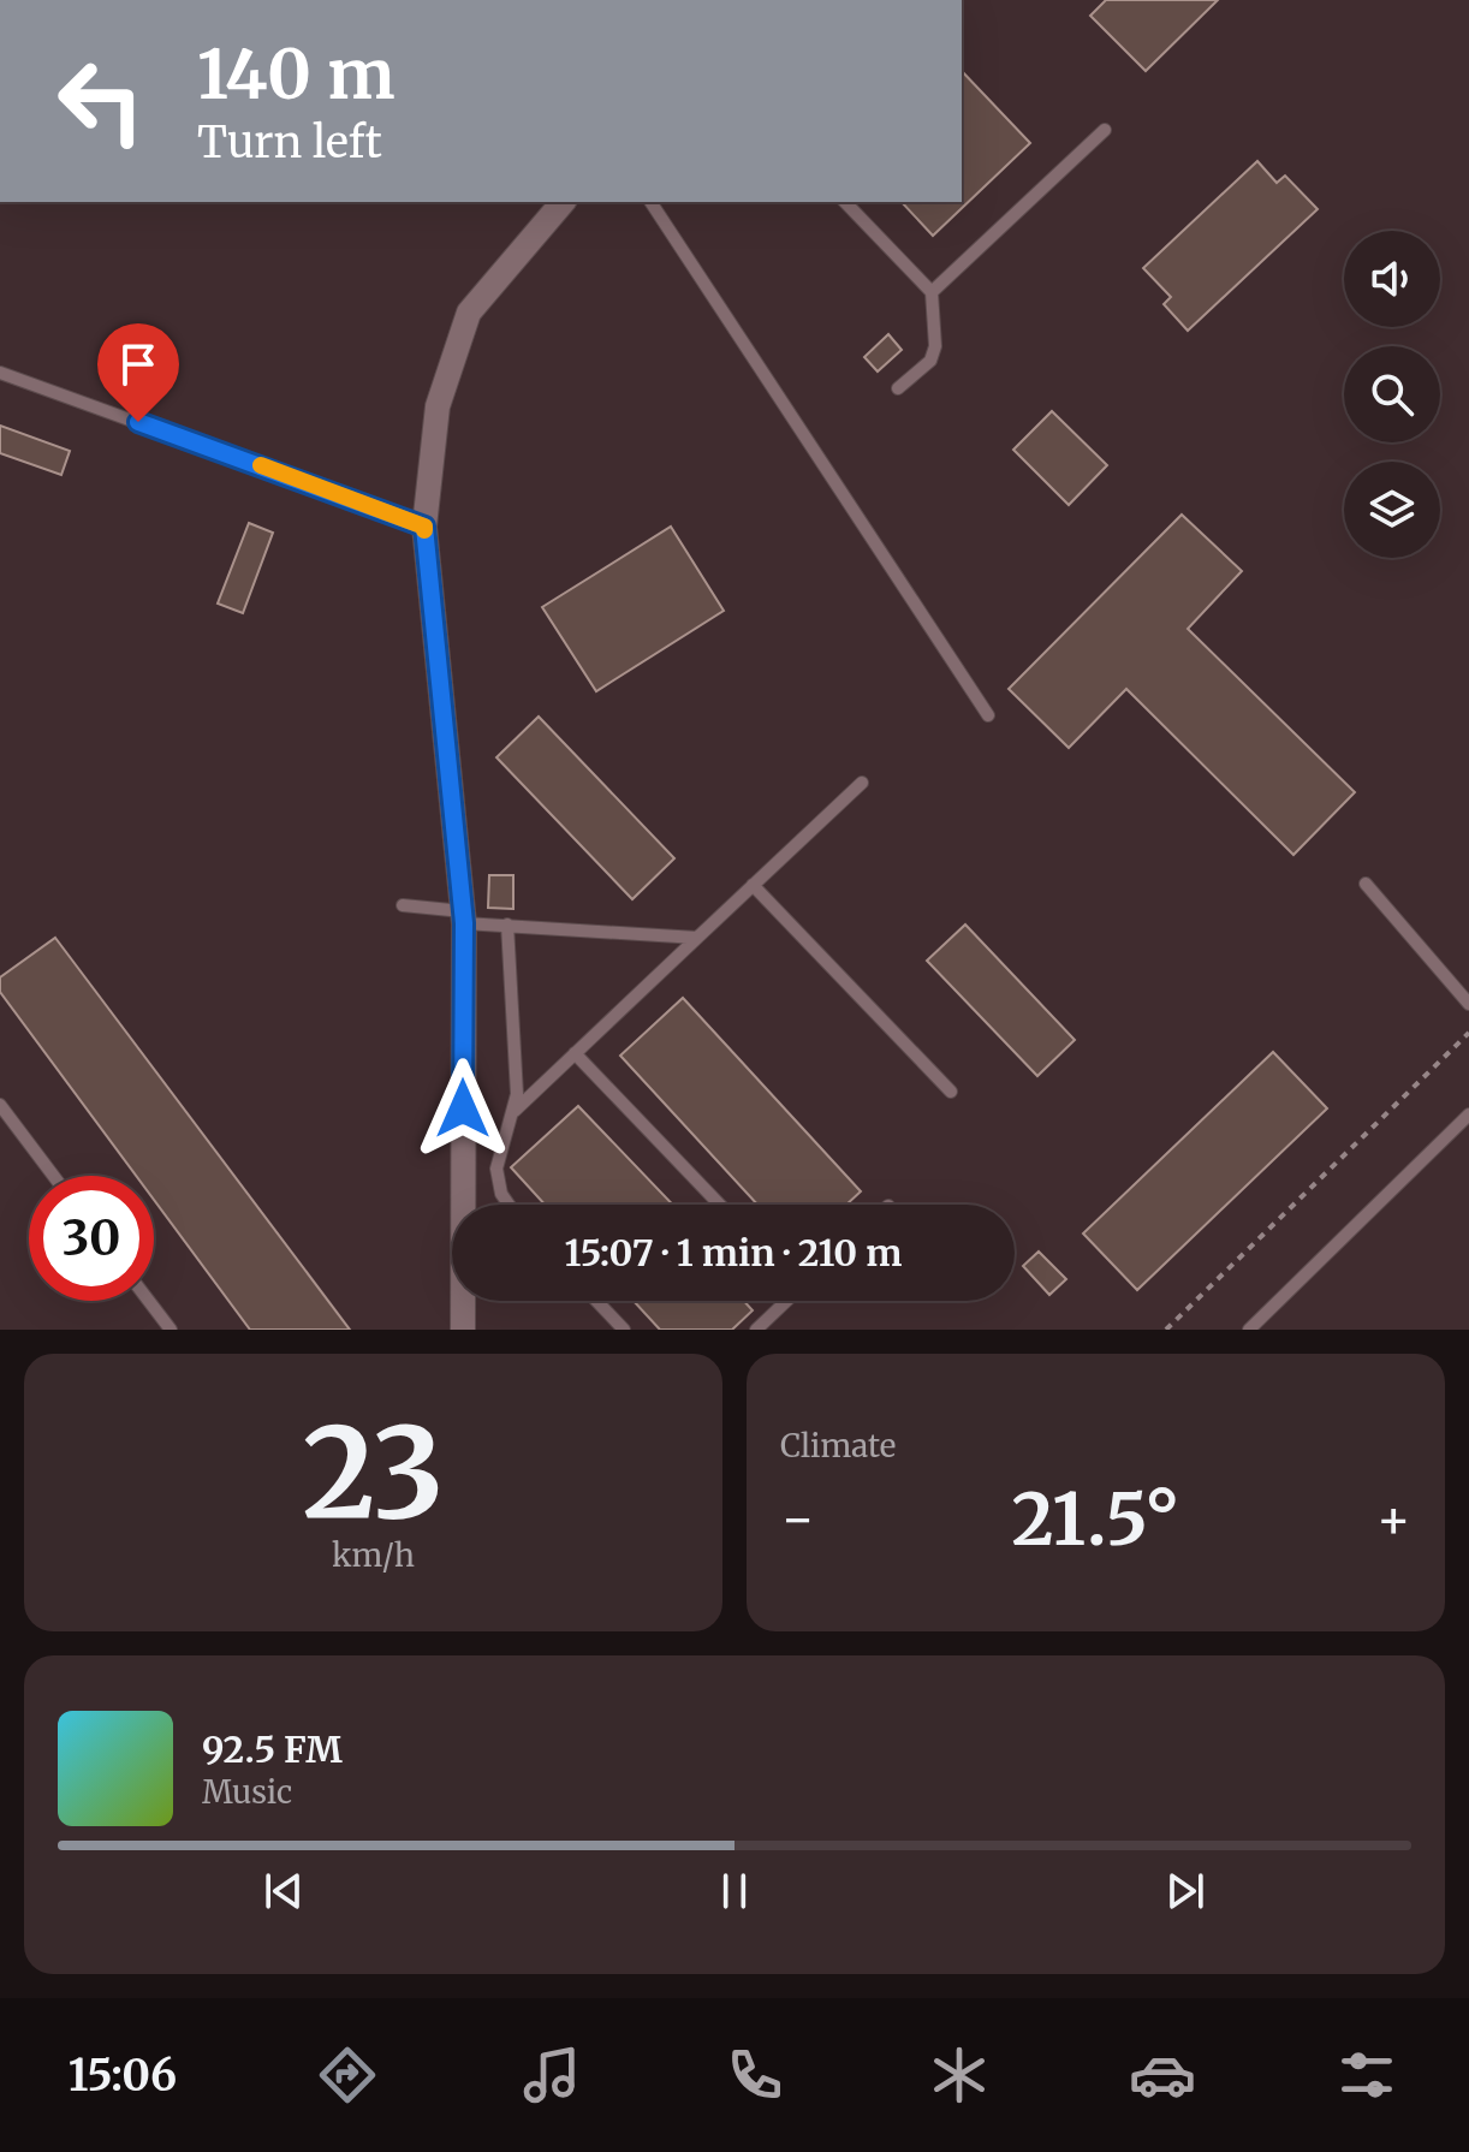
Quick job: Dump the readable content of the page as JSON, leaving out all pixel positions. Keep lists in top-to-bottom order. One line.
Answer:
{"page":{"turn":["140 m","Turn left"],"limit":"30","trip":"15:07 · 1 min · 210 m","tile":[["23","km/h"],"Climate"],"heat":["−","21.5°","+"],"song":["92.5 FM","Music"],"tabs":"15:06"}}
